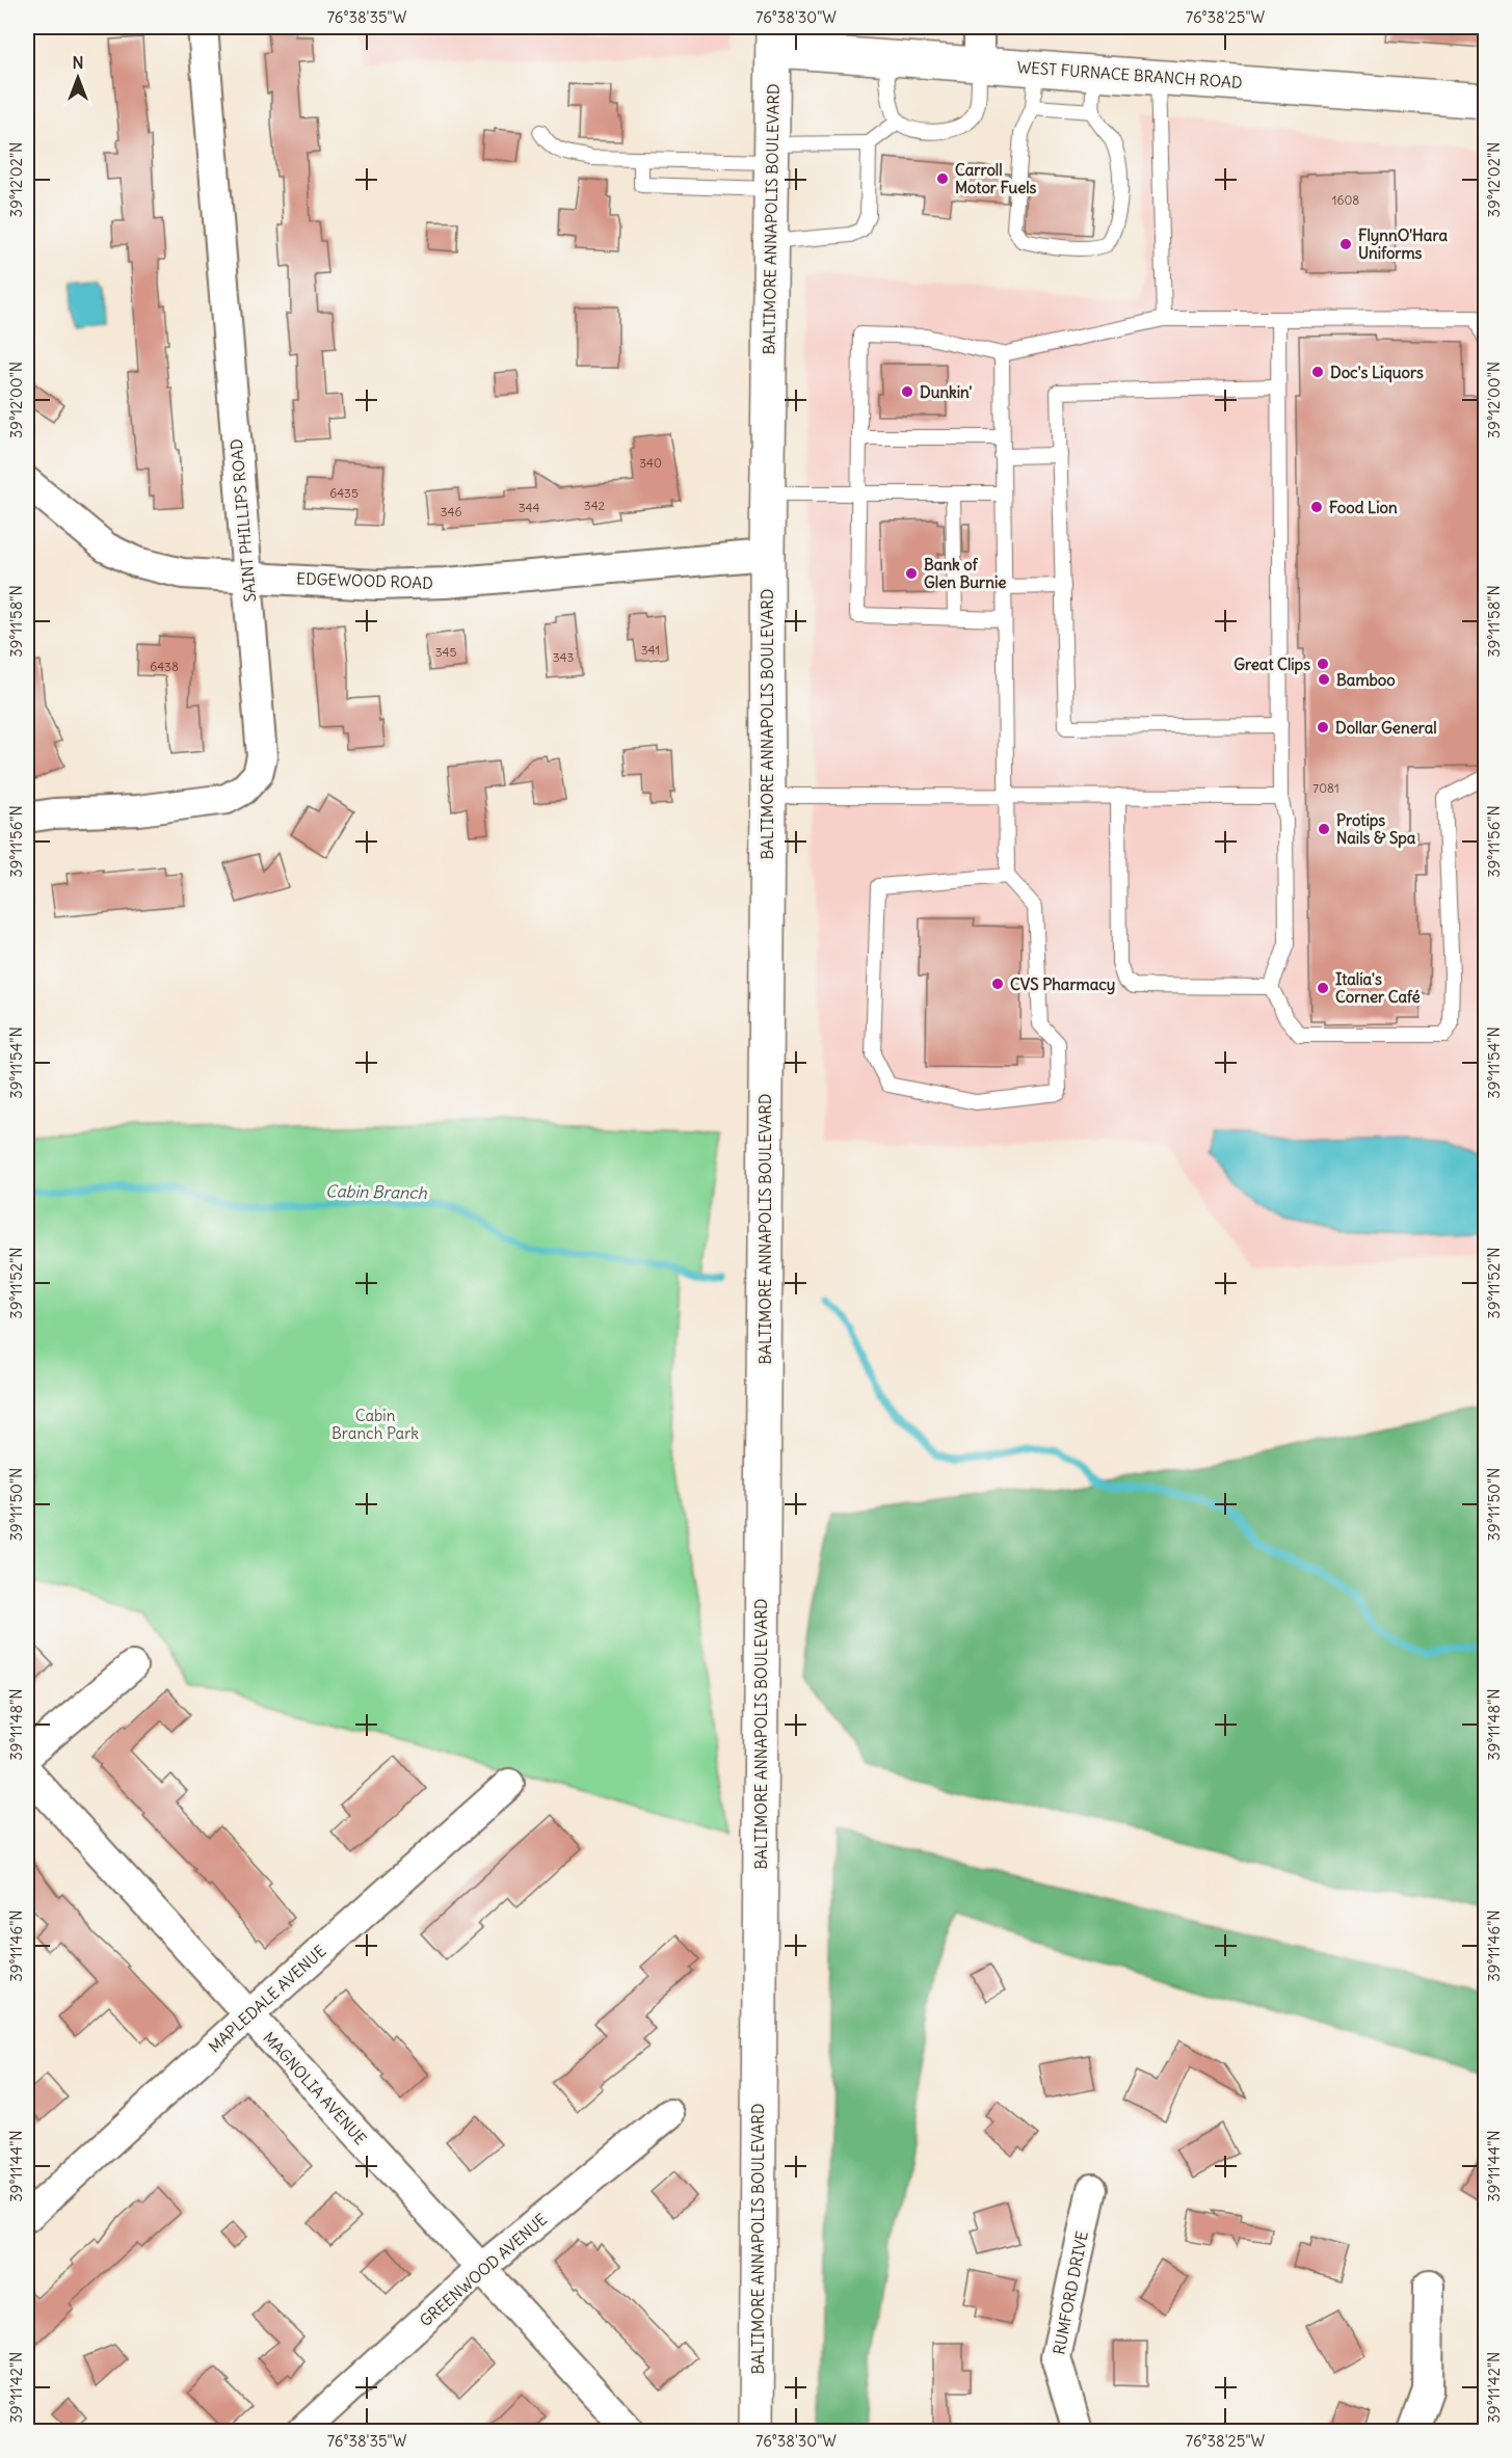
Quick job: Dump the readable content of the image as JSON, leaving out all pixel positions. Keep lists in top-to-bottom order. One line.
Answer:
{"streets":{"main road":["WEST FURNACE BRANCH ROAD","BALTIMORE ANNAPOLIS BOULEVARD"],"street":["SAINT PHILLIPS ROAD","EDGEWOOD ROAD","MAPLEDALE AVENUE","MAGNOLIA AVENUE","GREENWOOD AVENUE","RUMFORD DRIVE"]},"crossings":[["WEST FURNACE BRANCH ROAD","BALTIMORE ANNAPOLIS BOULEVARD"],["BALTIMORE ANNAPOLIS BOULEVARD","EDGEWOOD ROAD"],["SAINT PHILLIPS ROAD","EDGEWOOD ROAD"],["MAPLEDALE AVENUE","MAGNOLIA AVENUE"],["MAGNOLIA AVENUE","GREENWOOD AVENUE"]],"water":["Cabin Branch"],"parks":["Cabin Branch Park"],"places":["Carroll Motor Fuels","FlynnO'Hara Uniforms","Doc's Liquors","Dunkin'","Food Lion","Bank of Glen Burnie","Great Clips","Bamboo","Dollar General","Protips Nails & Spa","CVS Pharmacy","Italia's Corner Café"],"house_numbers":["1608","340","6435","342","344","346","341","345","343","6438","7081"],"north":"top","coordinates":["76°38'35\"W","76°38'30\"W","76°38'25\"W","39°12'02\"N","39°12'00\"N","39°11'58\"N","39°11'56\"N","39°11'54\"N","39°11'52\"N","39°11'50\"N","39°11'48\"N","39°11'46\"N","39°11'44\"N","39°11'42\"N"]}
